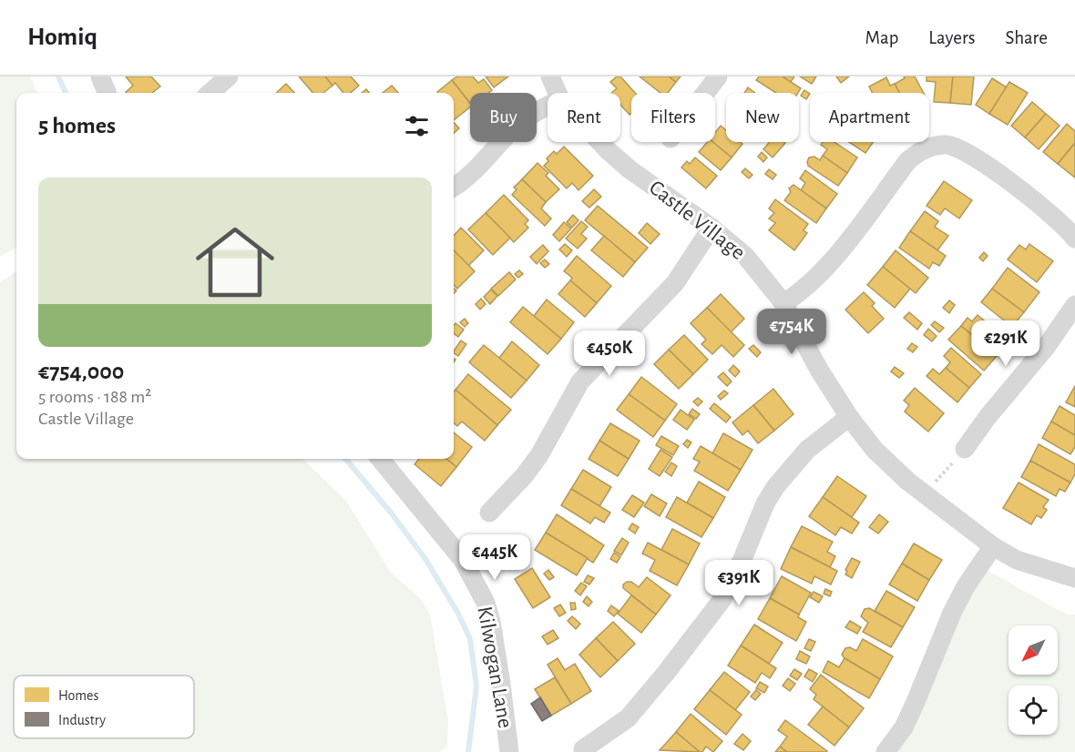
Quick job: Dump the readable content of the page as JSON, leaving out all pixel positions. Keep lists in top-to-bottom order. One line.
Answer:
{"streets":{"street":["Castle Village","Kilwogan Lane"]},"legend":["Homes","Industry"],"north":"bottom left","page":{"header":"Homiq","nav":["Map","Layers","Share"],"chip":["Buy","Rent","Filters","New","Apartment"],"heading":"5 homes","list":[{"name":"€754,000","note":"5 rooms · 188 m² · Castle Village"}],"price":["€754K","€291K","€450K","€445K","€391K"]}}
